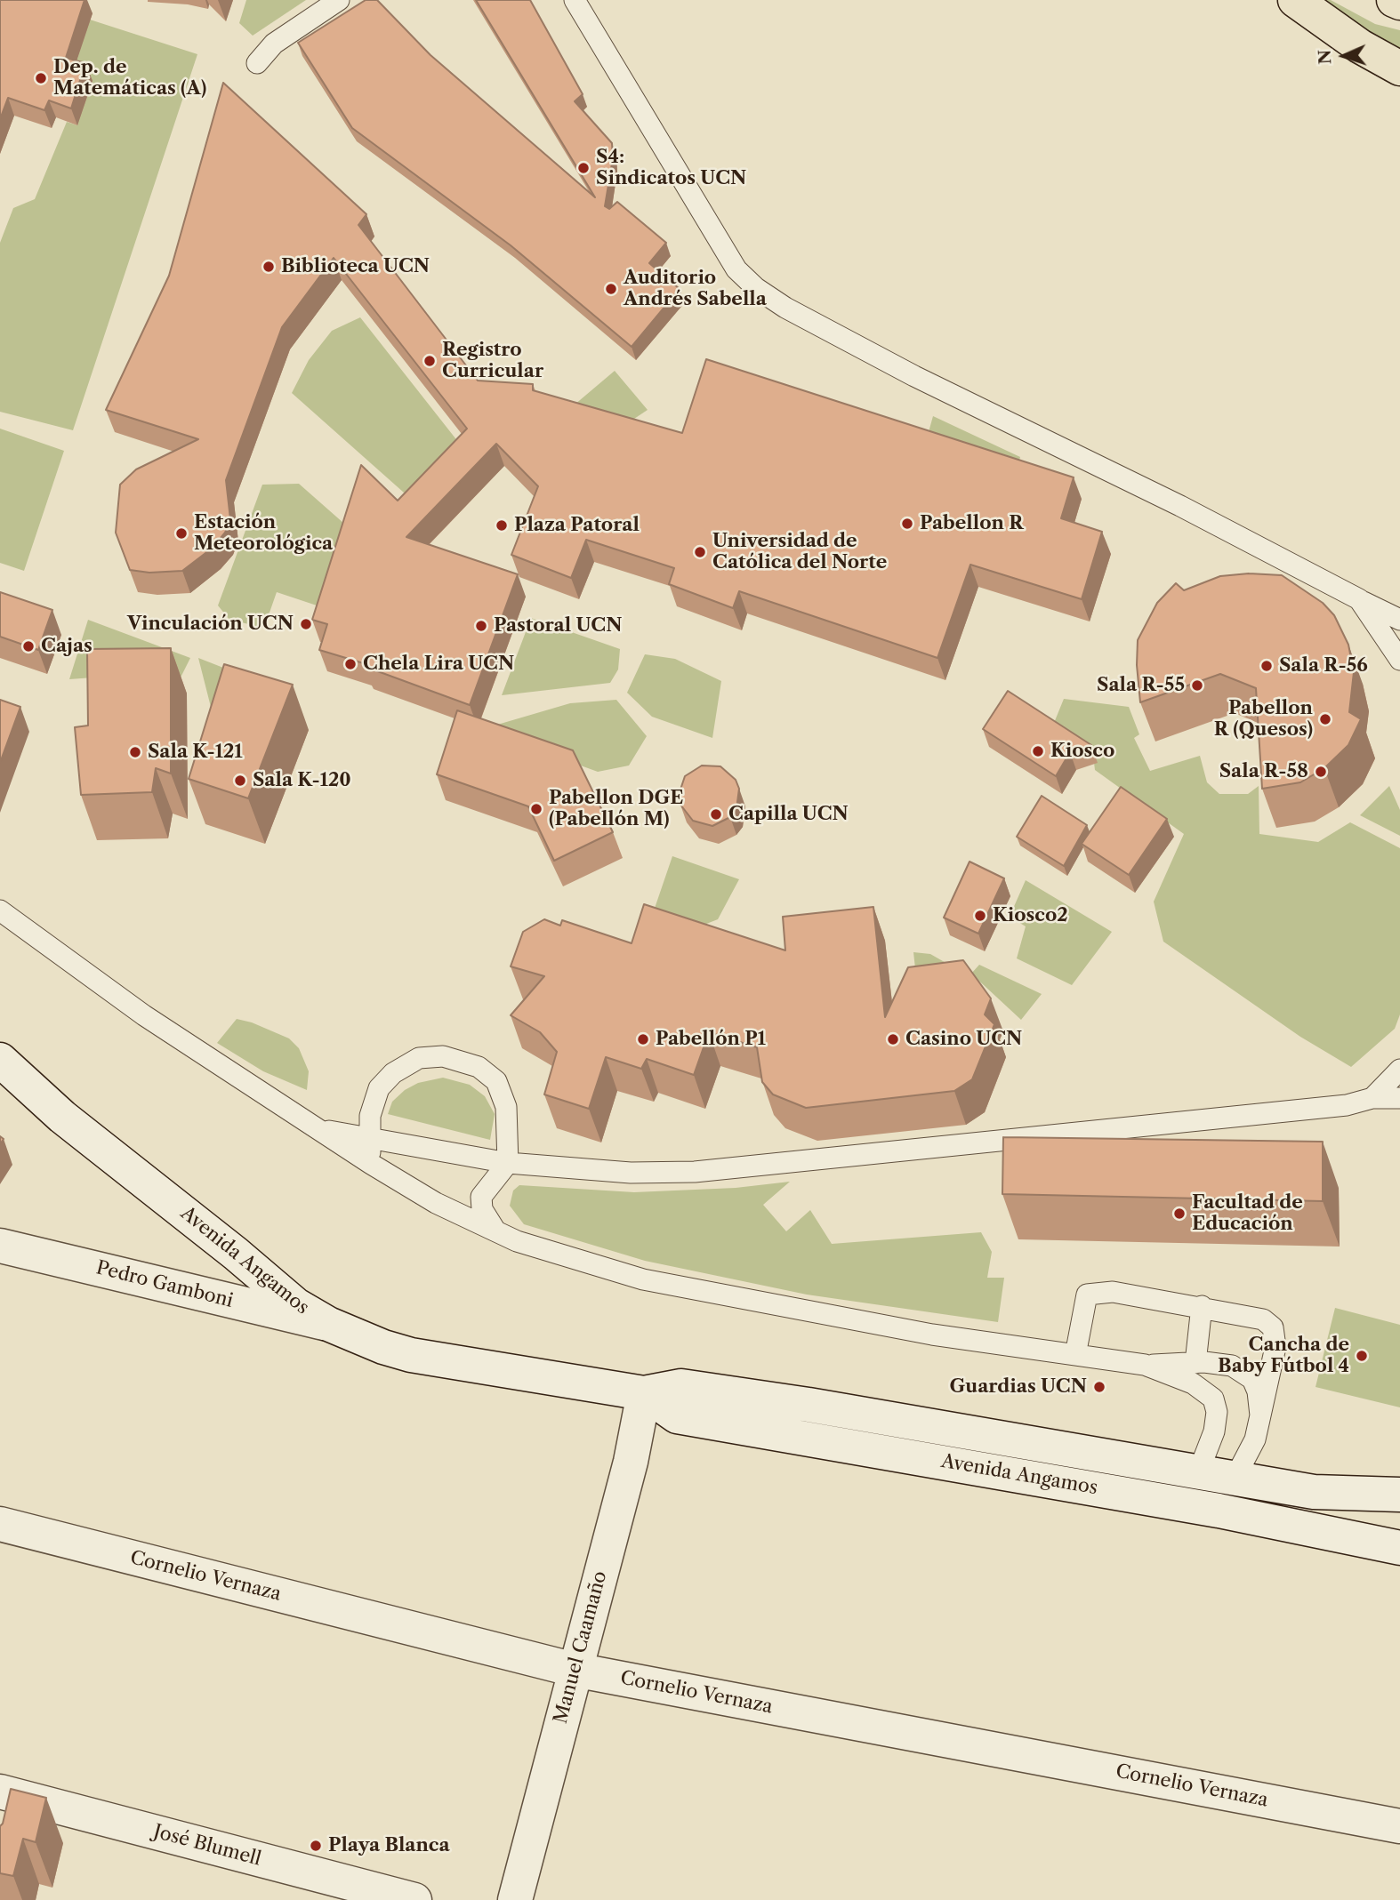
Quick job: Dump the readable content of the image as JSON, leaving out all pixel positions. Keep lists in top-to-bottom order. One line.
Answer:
{"streets":{"street":["Avenida Angamos","Pedro Gamboni","Cornelio Vernaza","Manuel Caamaño","José Blumell"]},"crossings":[["Avenida Angamos","Pedro Gamboni"],["Avenida Angamos","Manuel Caamaño"],["Cornelio Vernaza","Manuel Caamaño"]],"places":["Dep. de Matemáticas (A)","S4: Sindicatos UCN","Biblioteca UCN","Auditorio Andrés Sabella","Registro Curricular","Pabellon R","Plaza Patoral","Estación Meteorológica","Universidad de Católica del Norte","Vinculación UCN","Pastoral UCN","Cajas","Chela Lira UCN","Sala R-56","Sala R-55","Pabellon R (Quesos)","Kiosco","Sala K-121","Sala R-58","Sala K-120","Pabellon DGE (Pabellón M)","Capilla UCN","Kiosco2","Pabellón P1","Casino UCN","Facultad de Educación","Cancha de Baby Fútbol 4","Guardias UCN","Playa Blanca"],"north":"left"}
